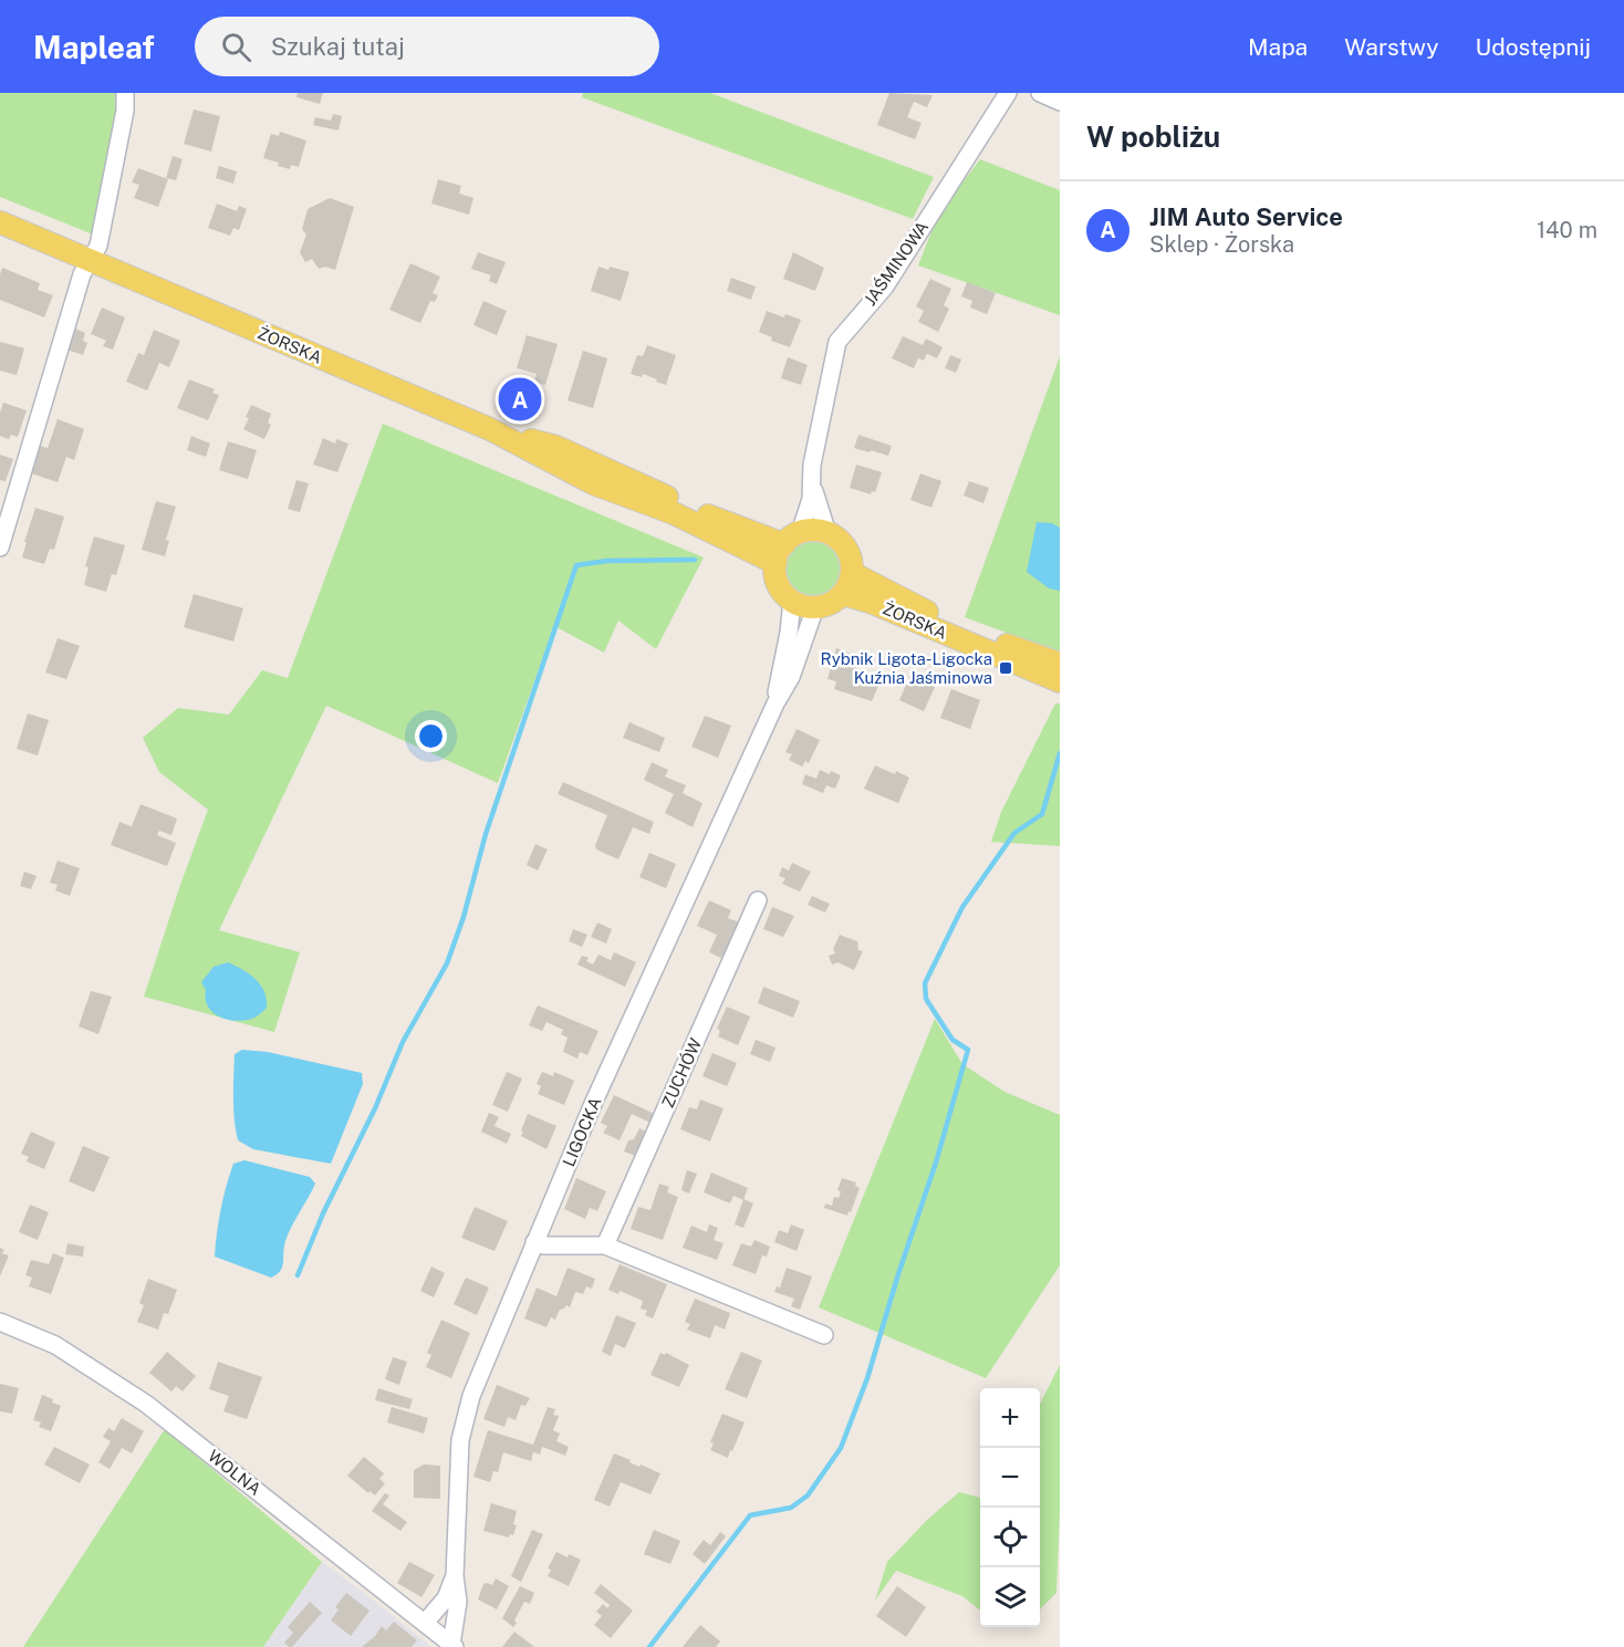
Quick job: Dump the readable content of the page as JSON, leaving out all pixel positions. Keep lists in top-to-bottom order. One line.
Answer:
{"streets":{"main road":["ŻORSKA"],"street":["JAŚMINOWA","ZUCHÓW","LIGOCKA","WOLNA"]},"crossings":[["JAŚMINOWA","ŻORSKA"],["JAŚMINOWA","LIGOCKA"],["ŻORSKA","LIGOCKA"],["LIGOCKA","WOLNA"]],"places":{"transit":["Rybnik Ligota-Ligocka Kuźnia Jaśminowa"]},"page":{"header":"Mapleaf","search":"Szukaj tutaj","nav":["Mapa","Warstwy","Udostępnij"],"heading":"W pobliżu","list":[{"mark":"A","name":"JIM Auto Service","note":"Sklep · Żorska","value":"140 m"}],"pins":"A","map_buttons":["+","−"]}}
